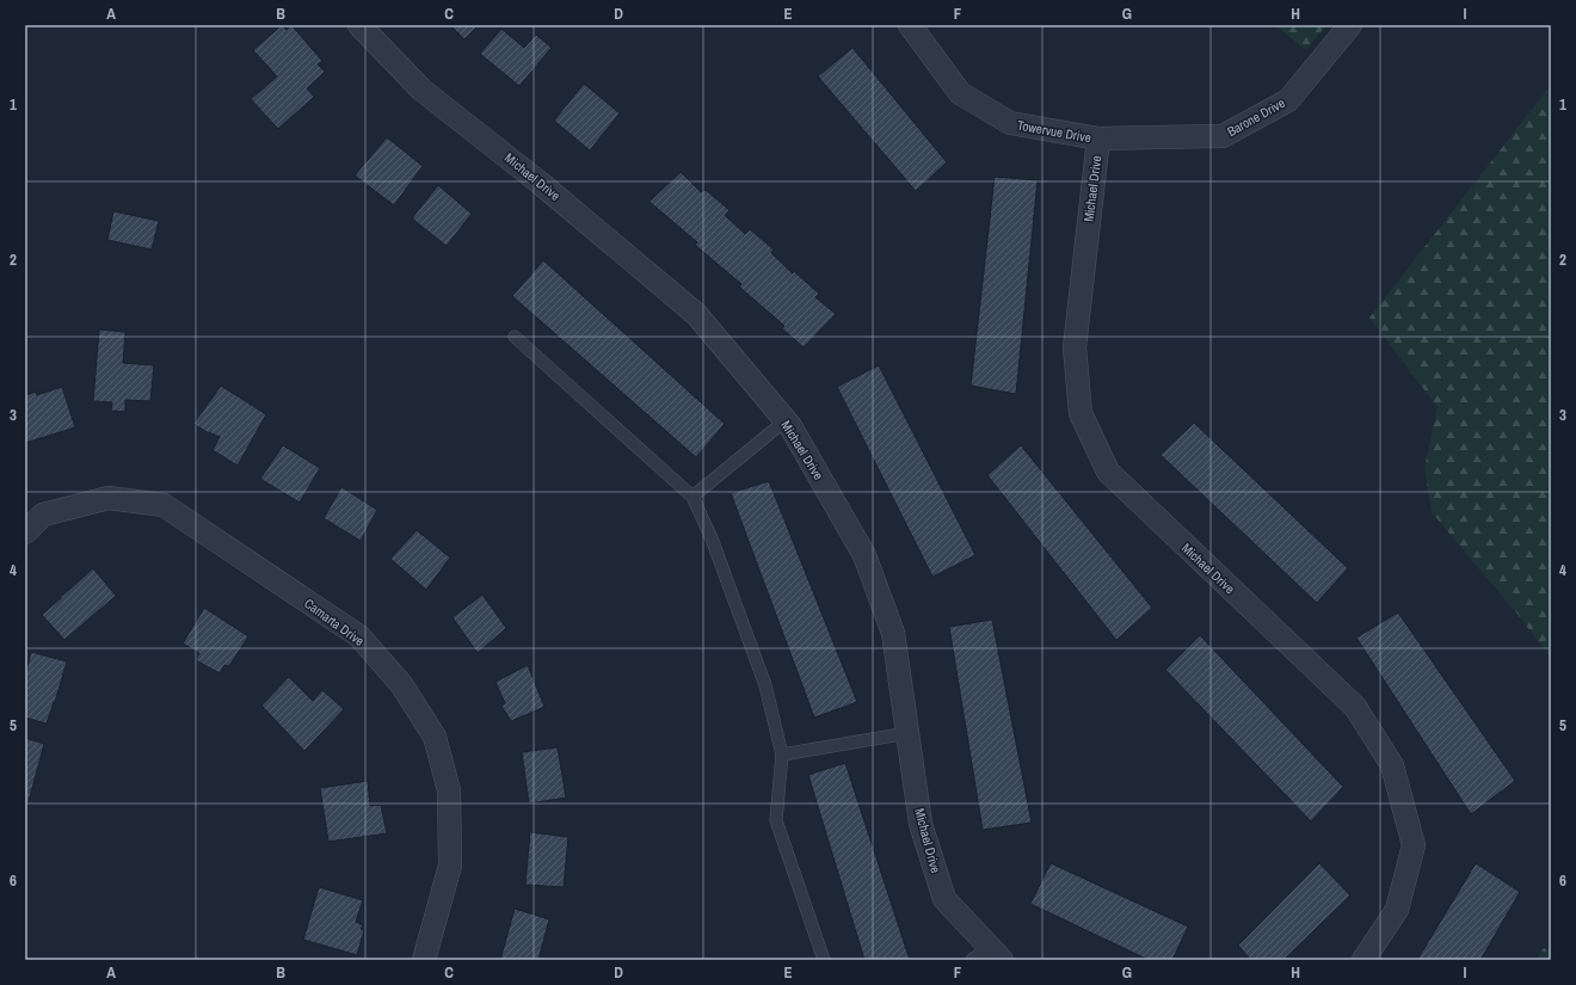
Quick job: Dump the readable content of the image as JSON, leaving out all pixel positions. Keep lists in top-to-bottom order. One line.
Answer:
{"streets":{"street":["Barone Drive","Towervue Drive","Michael Drive","Camarta Drive"]},"crossings":[["Barone Drive","Towervue Drive"],["Barone Drive","Michael Drive"],["Towervue Drive","Michael Drive"]],"grid":{"columns":["A","B","C","D","E","F","G","H","I"],"rows":["1","2","3","4","5","6"]}}
